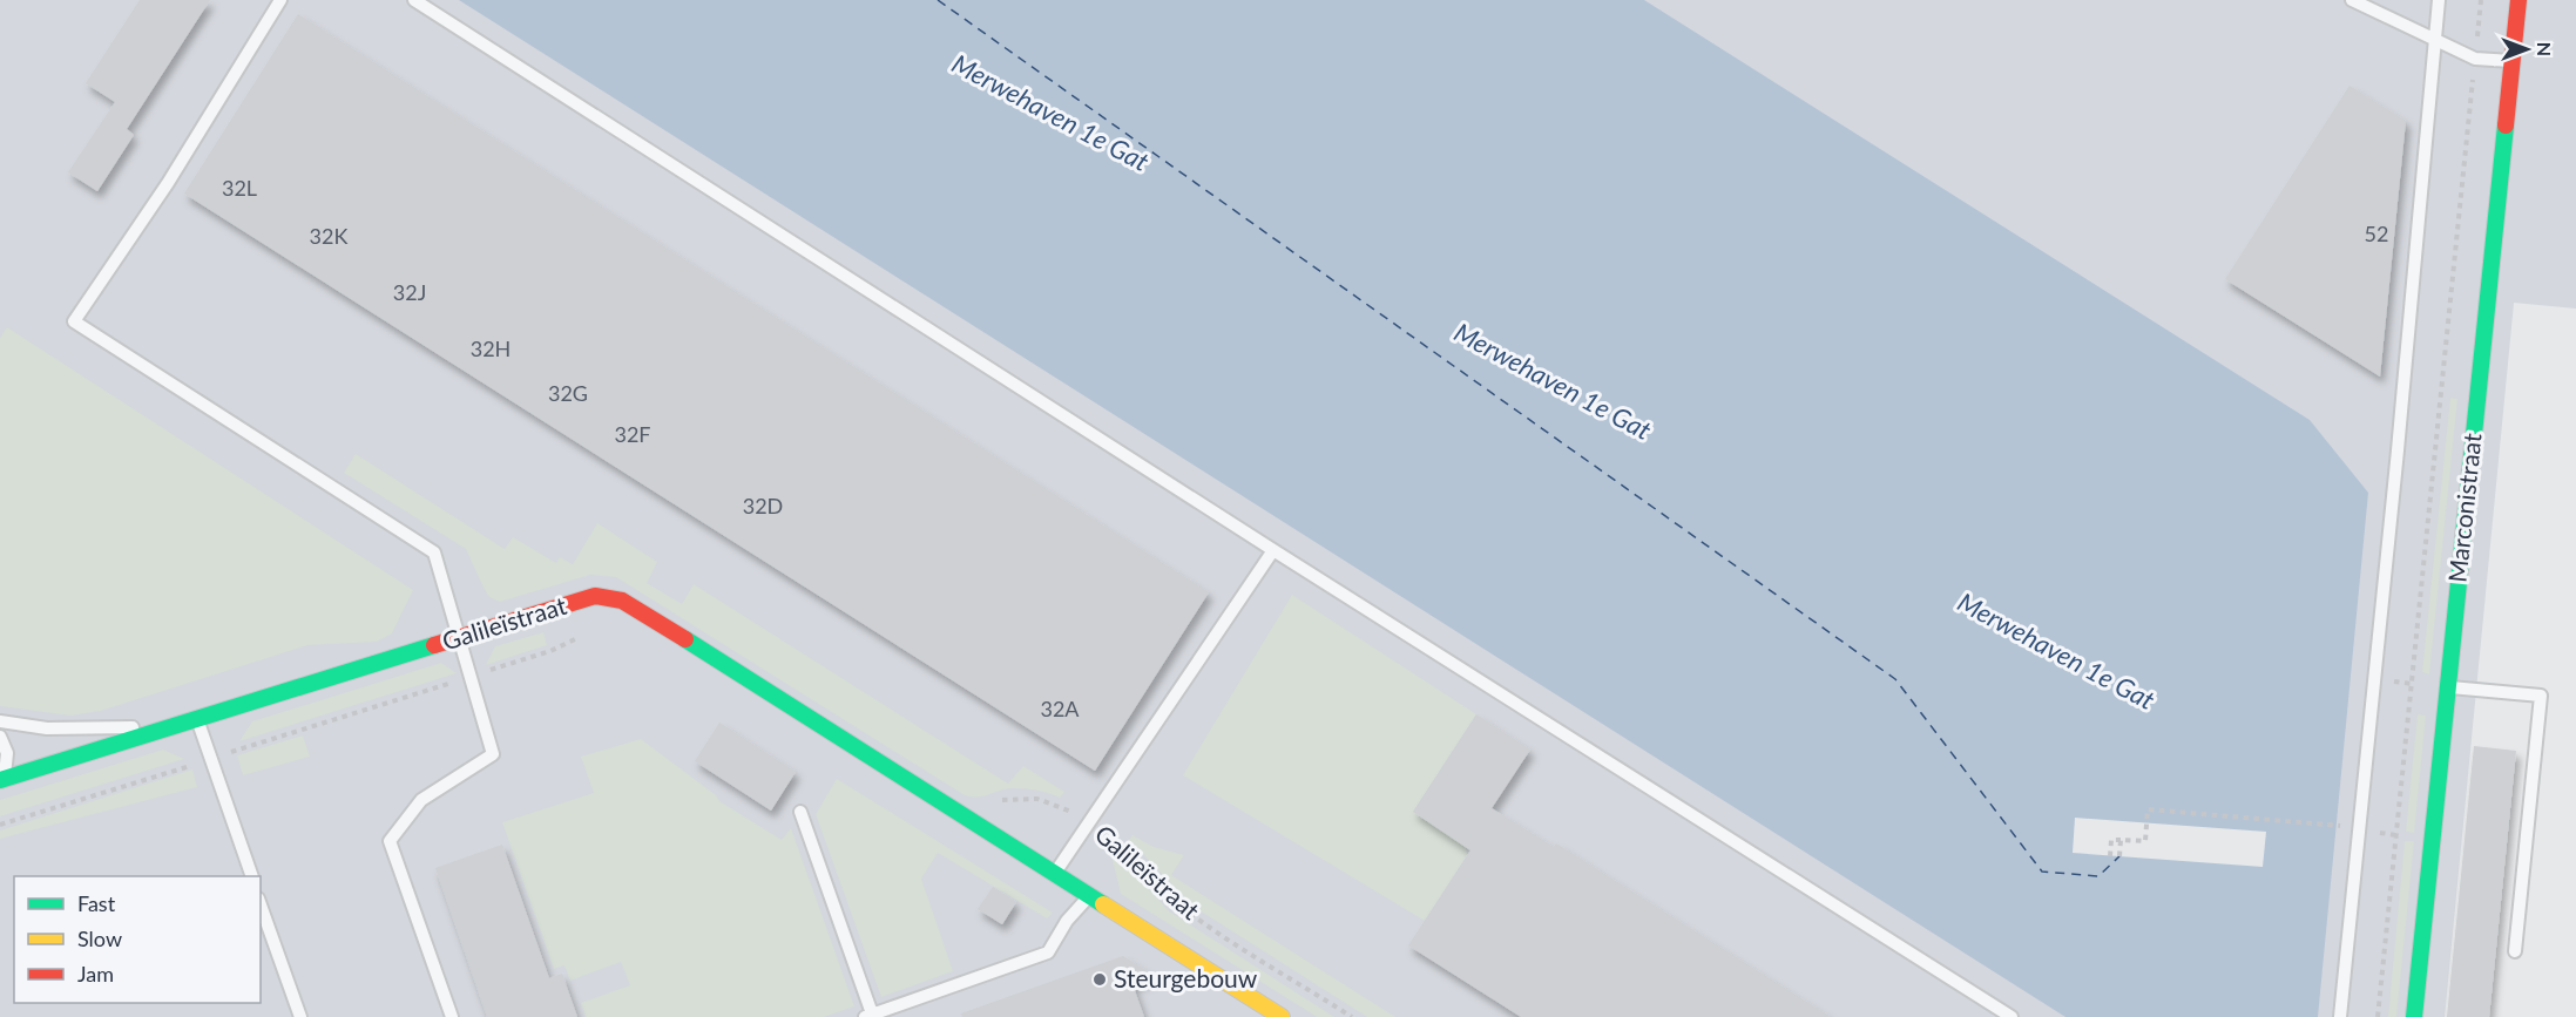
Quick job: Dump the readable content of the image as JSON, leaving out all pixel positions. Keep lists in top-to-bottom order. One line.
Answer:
{"streets":{"street":["Marconistraat","Galileïstraat"]},"water":["Merwehaven 1e Gat"],"places":["Steurgebouw"],"house_numbers":["32L","52","32K","32J","32H","32G","32F","32D","32A"],"legend":["Fast","Slow","Jam"],"north":"right"}
